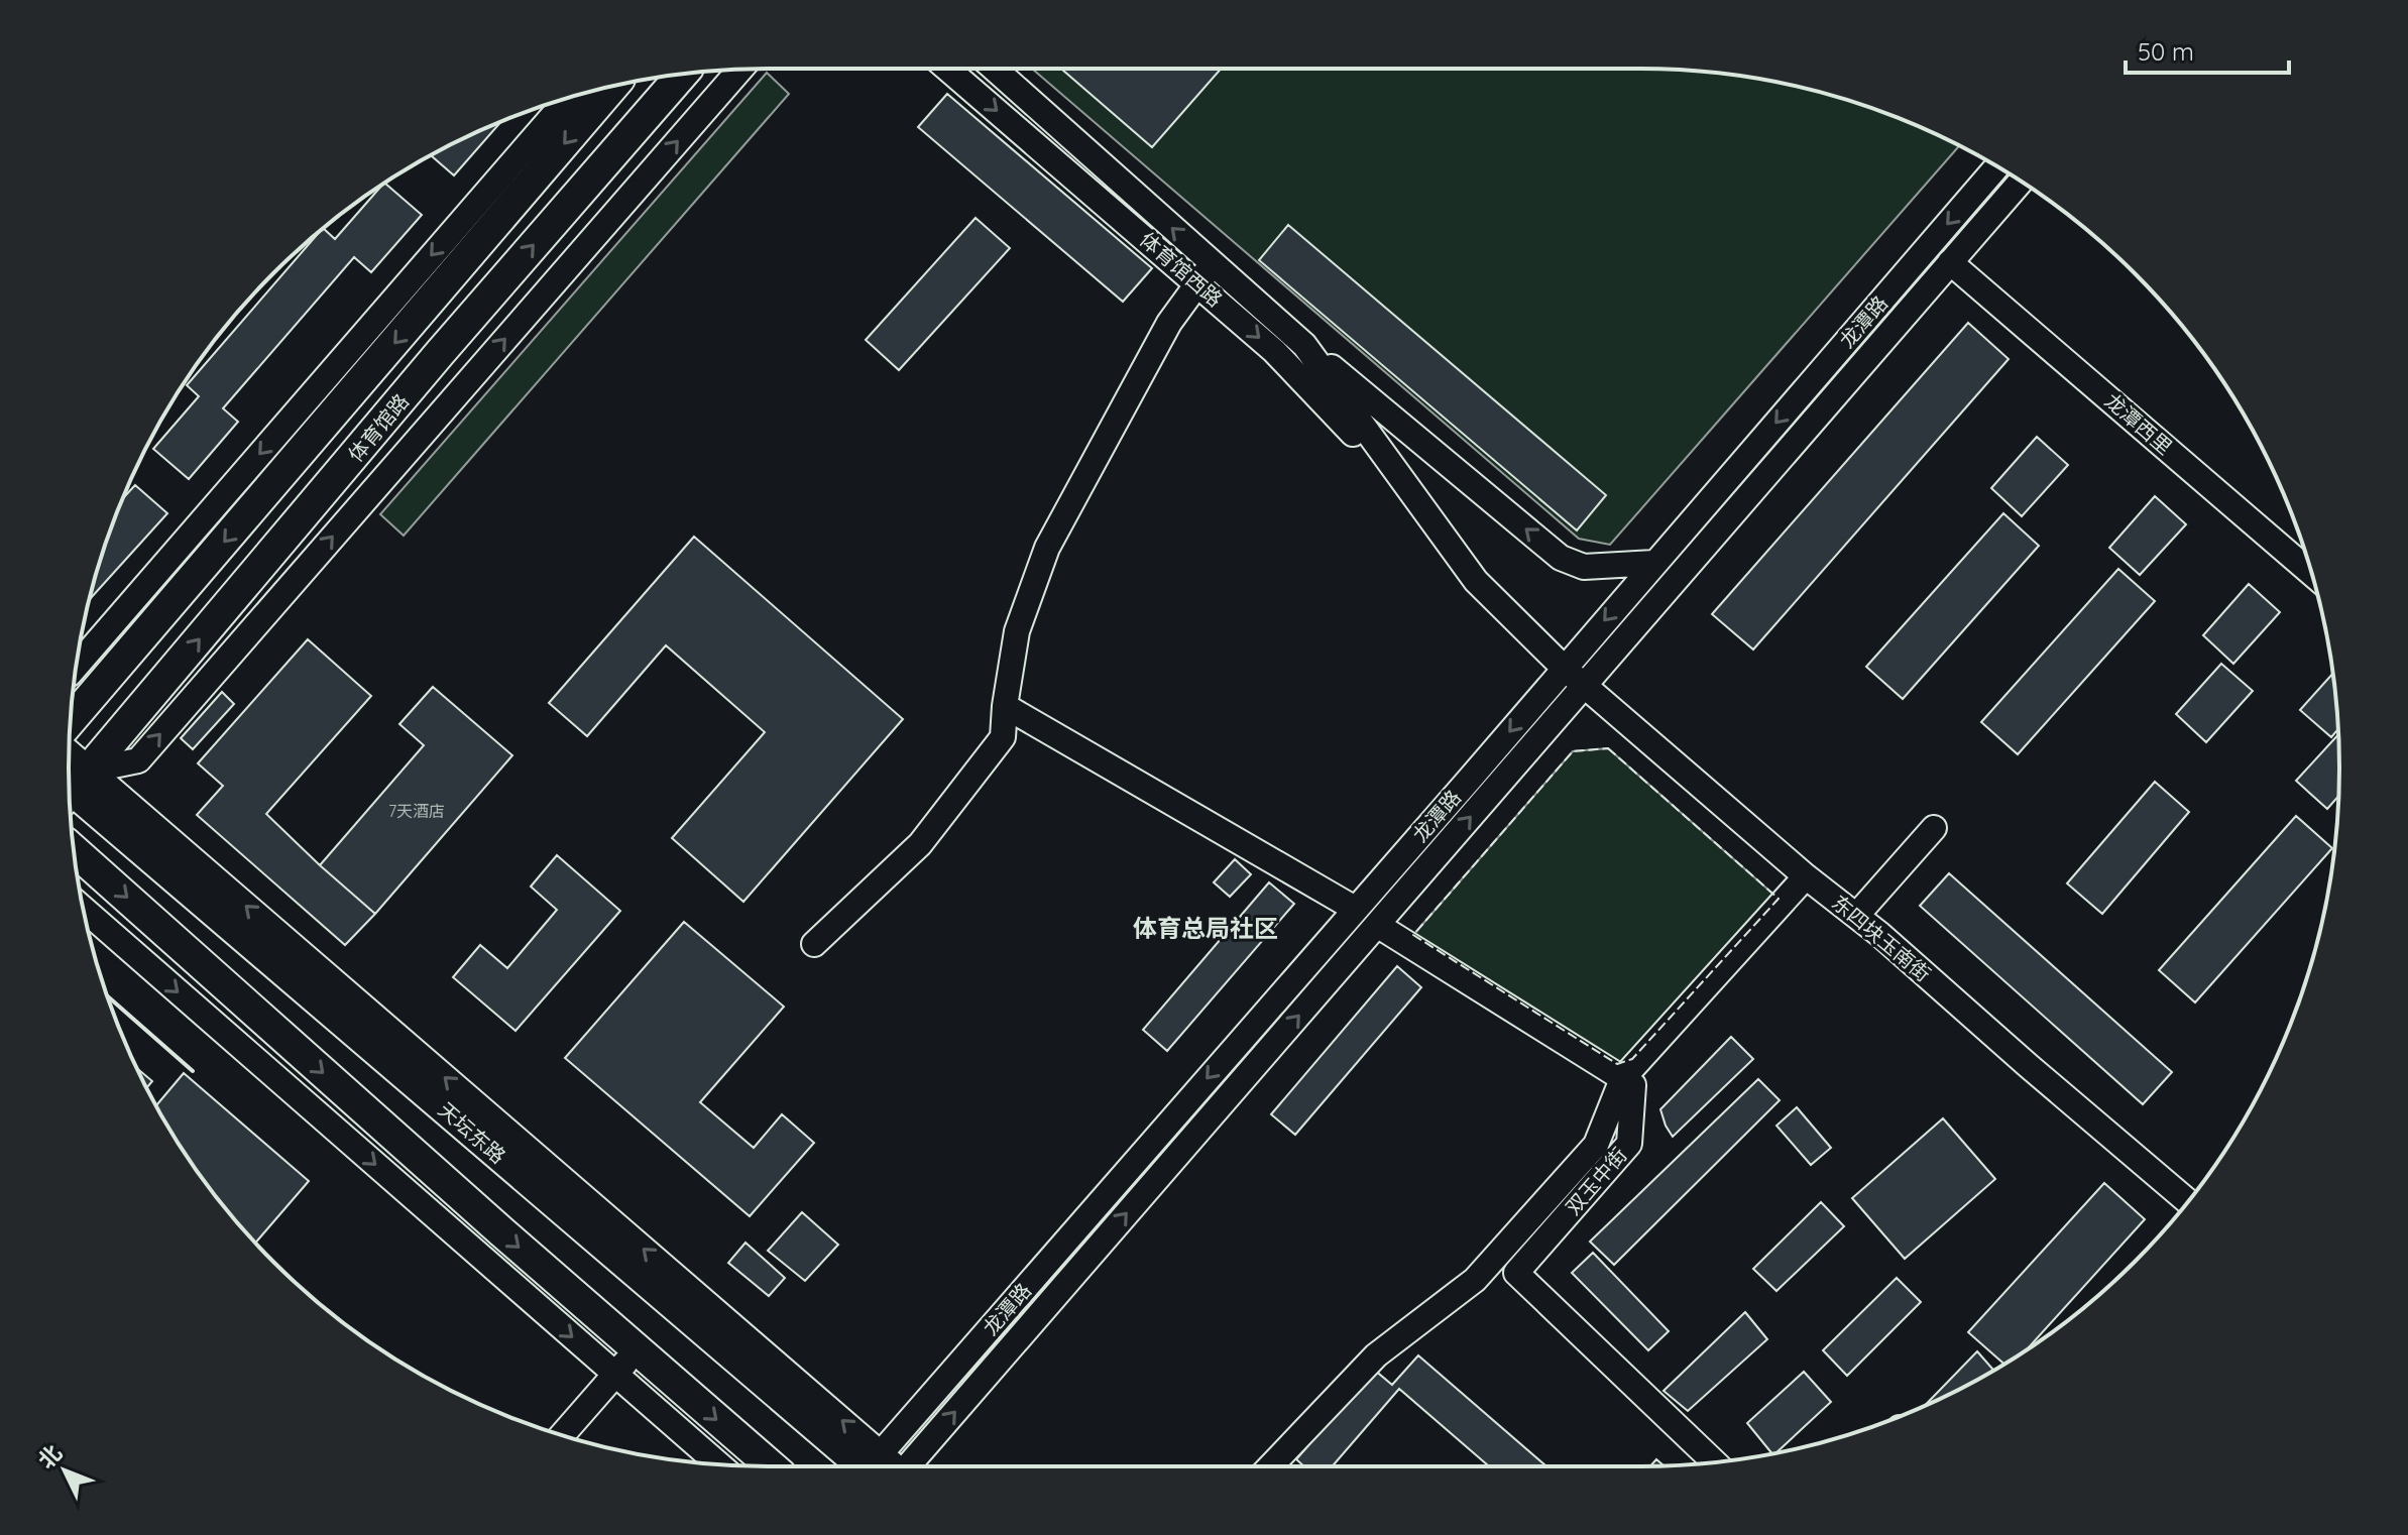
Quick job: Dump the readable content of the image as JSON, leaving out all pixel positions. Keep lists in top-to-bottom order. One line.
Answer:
{"streets":{"main road":["体育馆路","天坛东路"],"street":["体育馆西路","龙潭路","龙潭西里","东四块玉南街","双玉中街"]},"crossings":[["体育馆西路","龙潭路"],["体育馆西路","东四块玉南街"],["龙潭路","龙潭西里"],["龙潭路","东四块玉南街"],["体育馆路","天坛东路"]],"districts":["体育总局社区"],"house_numbers":["7天酒店"],"scale_bar":"50 m","north":"top left"}
